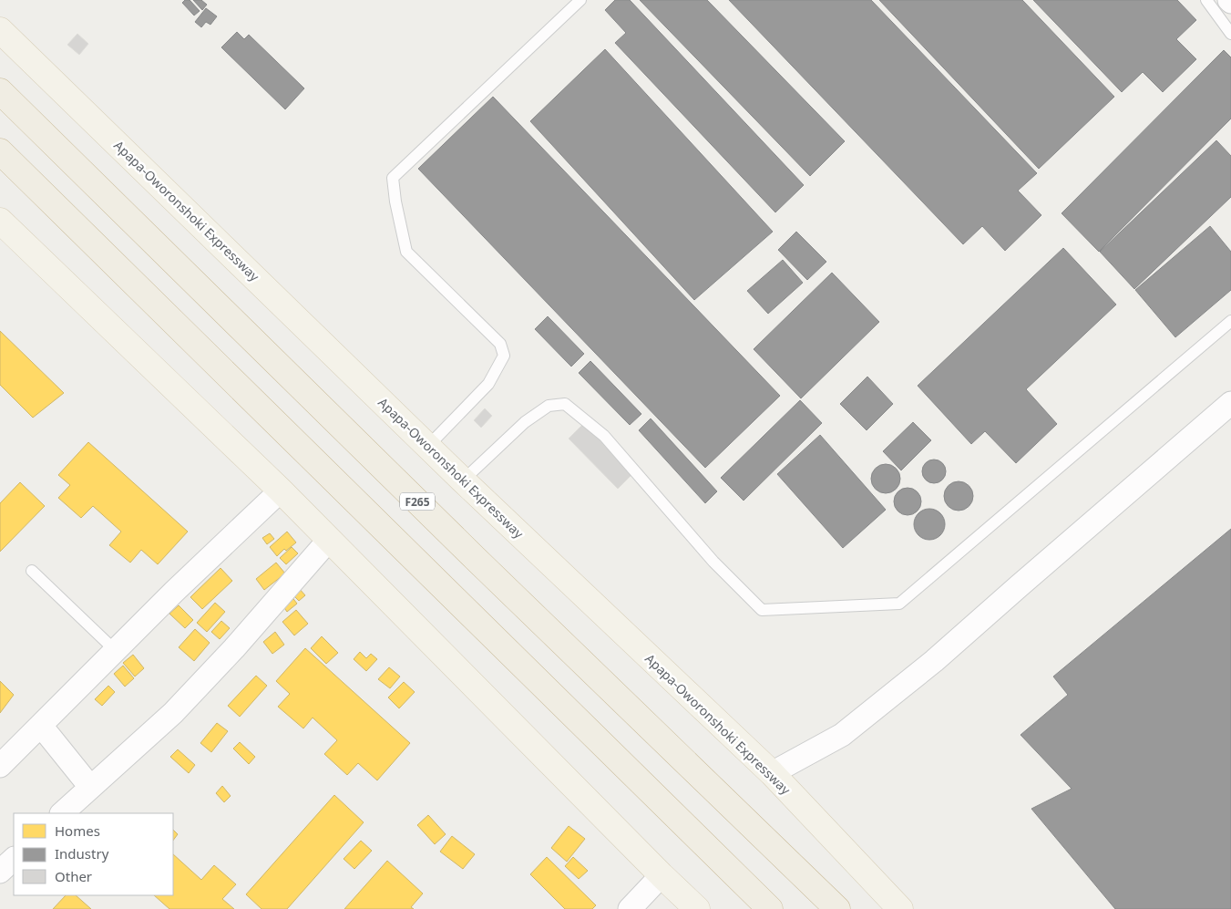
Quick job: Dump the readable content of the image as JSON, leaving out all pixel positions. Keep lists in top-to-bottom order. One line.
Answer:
{"streets":{"highway":["F265"],"main road":["Apapa-Oworonshoki Expressway"]},"legend":["Homes","Industry","Other"]}
